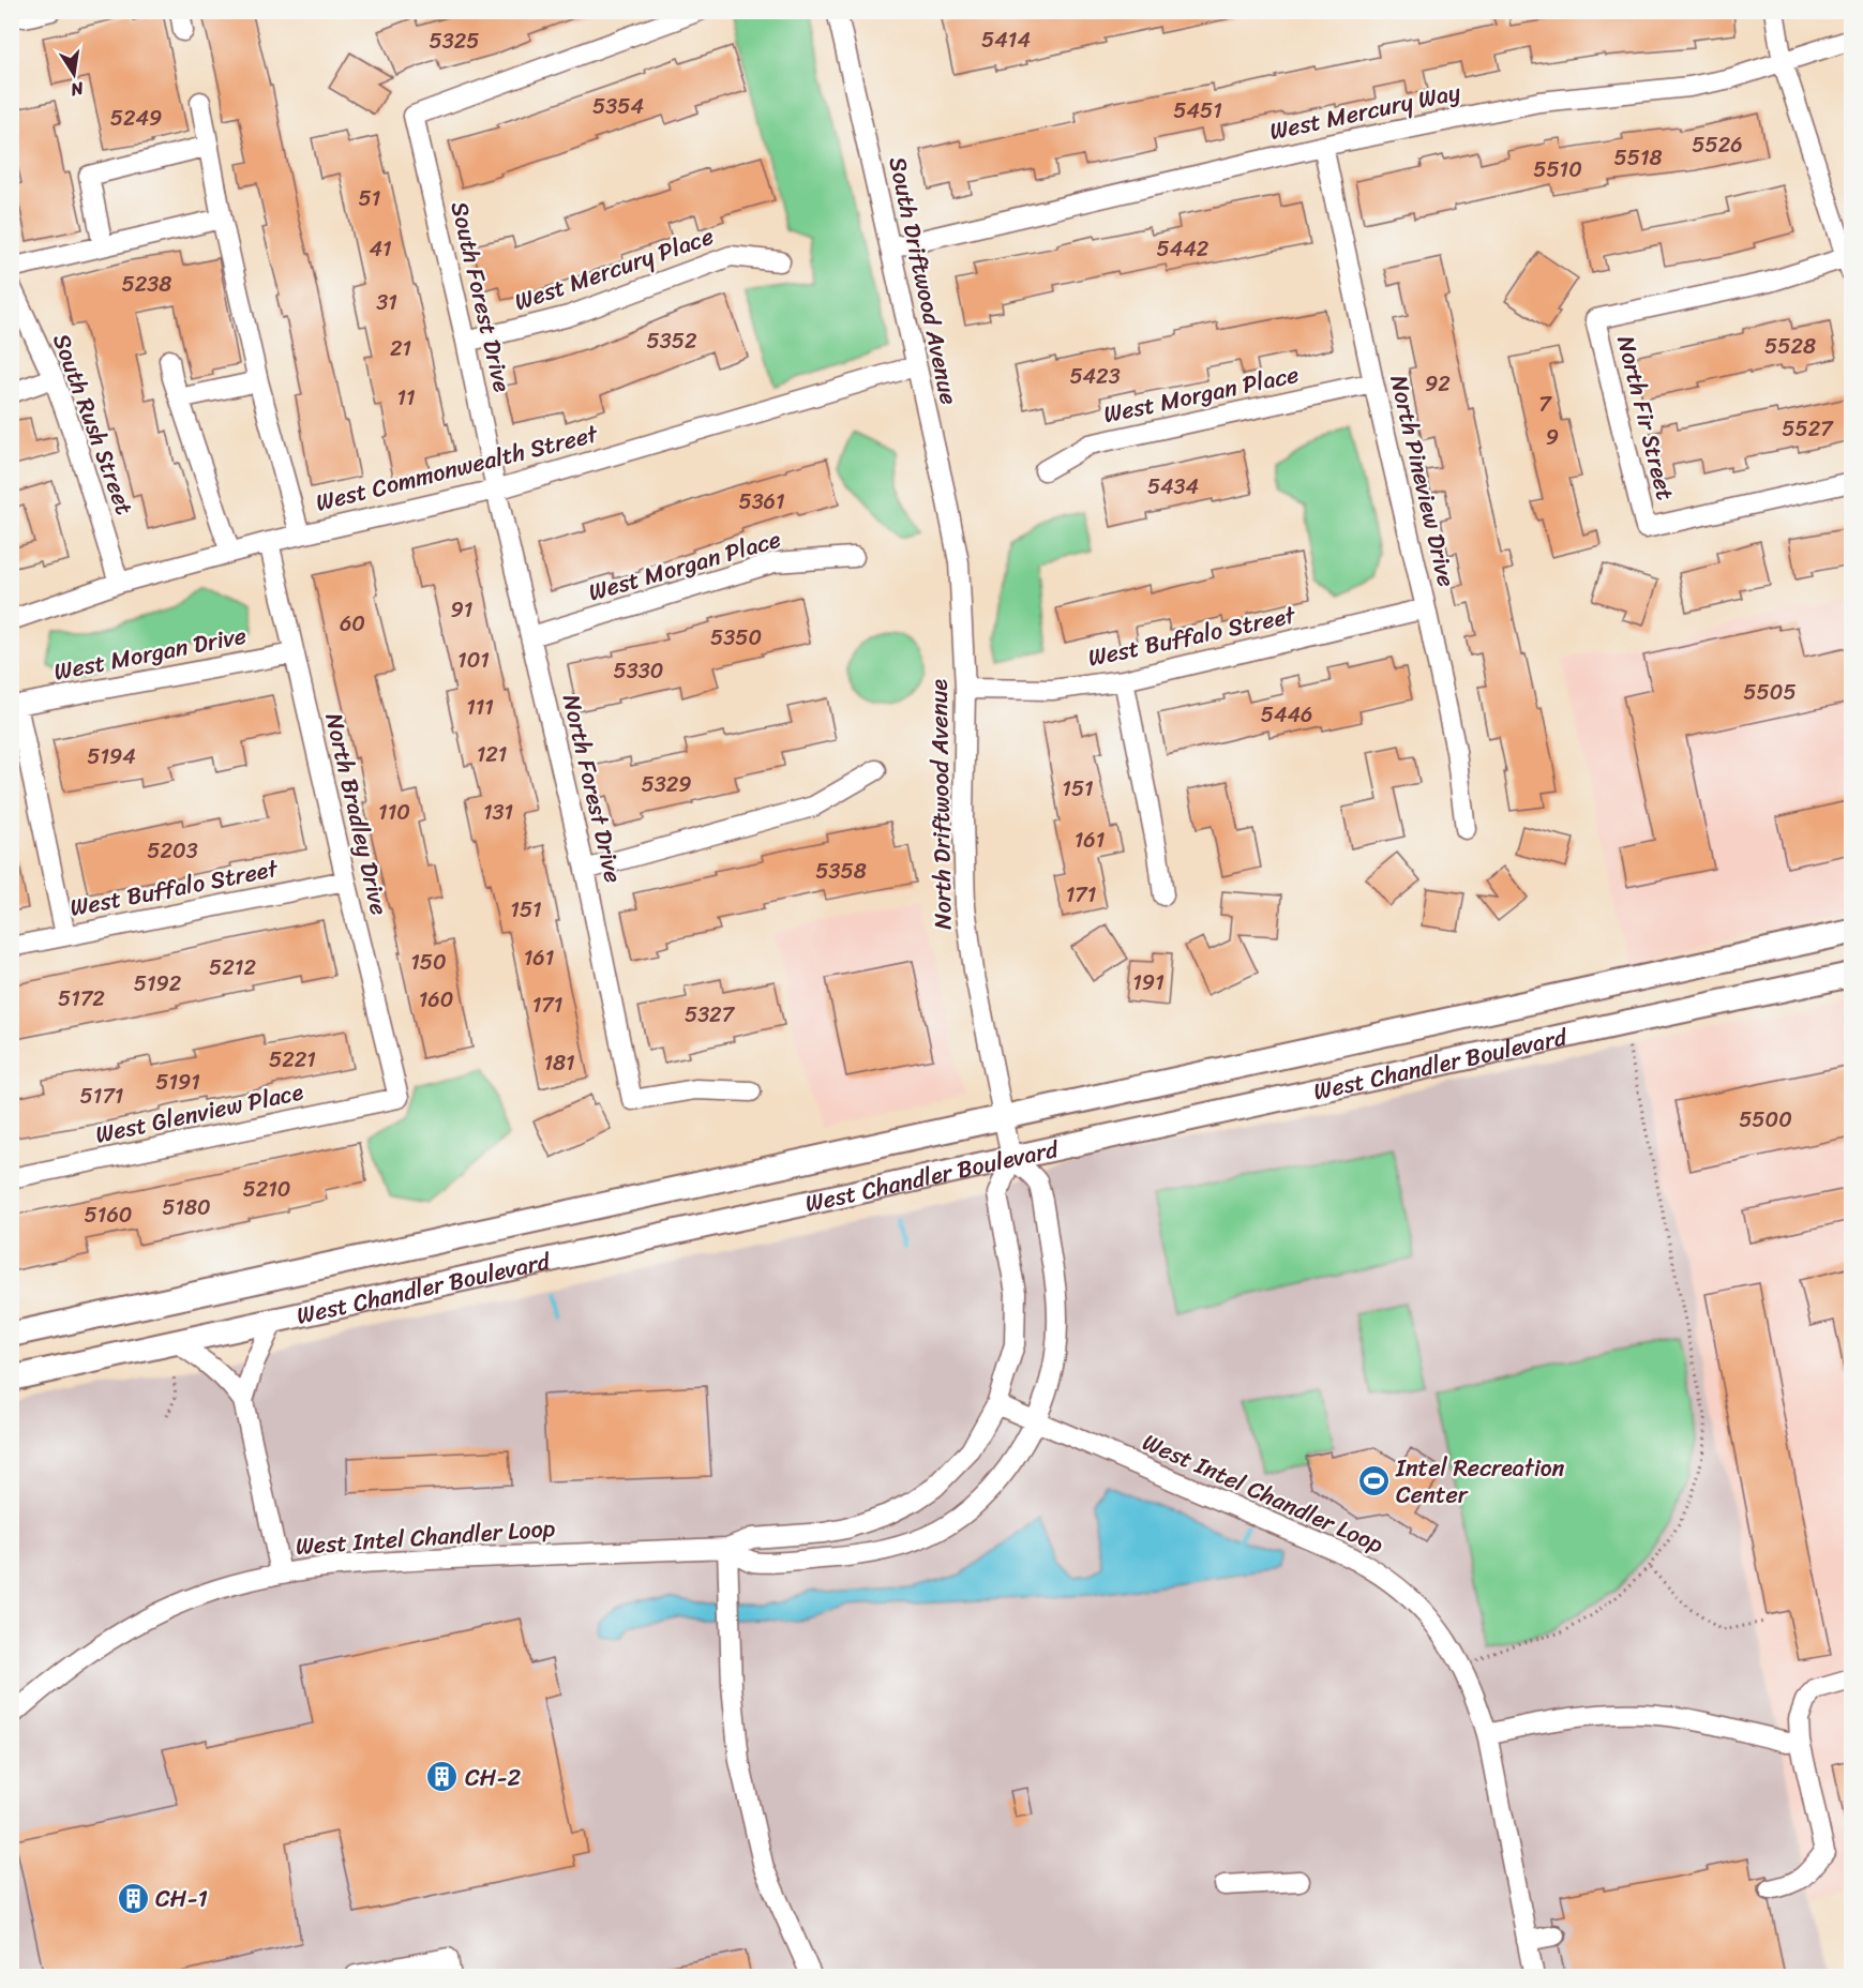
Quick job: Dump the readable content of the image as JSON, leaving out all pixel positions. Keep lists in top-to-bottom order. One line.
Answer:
{"streets":{"main road":["West Chandler Boulevard"],"street":["West Mercury Way","West Mercury Place","South Driftwood Avenue","South Forest Drive","West Morgan Place","North Fir Street","South Rush Street","West Commonwealth Street","North Pineview Drive","West Buffalo Street","West Morgan Drive","North Forest Drive","North Driftwood Avenue","North Bradley Drive","West Glenview Place","West Intel Chandler Loop"]},"crossings":[["West Mercury Way","South Driftwood Avenue"],["West Mercury Way","North Pineview Drive"],["West Mercury Place","South Forest Drive"],["South Driftwood Avenue","West Commonwealth Street"],["South Driftwood Avenue","North Driftwood Avenue"],["South Forest Drive","West Commonwealth Street"],["South Forest Drive","North Forest Drive"],["West Morgan Place","North Pineview Drive"],["West Morgan Place","North Forest Drive"],["South Rush Street","West Commonwealth Street"],["West Commonwealth Street","North Forest Drive"],["West Commonwealth Street","North Bradley Drive"],["North Pineview Drive","West Buffalo Street"],["West Buffalo Street","West Morgan Drive"],["West Buffalo Street","North Driftwood Avenue"],["West Buffalo Street","North Bradley Drive"],["West Morgan Drive","North Bradley Drive"],["North Driftwood Avenue","West Chandler Boulevard"],["North Bradley Drive","West Glenview Place"]],"places":{"sports":["Intel Recreation Center"],"building":["CH-2","CH-1"]},"house_numbers":["5414","5325","5354","5451","5249","5526","5518","5510","51","41","5442","5238","31","5352","5528","21","5423","92","11","7","5527","9","5434","5361","91","60","5350","101","5330","5505","111","5446","121","5194","5329","151","110","131","161","5203","5358","171","151","161","150","5212","191","5192","5172","160","171","5327","5221","181","5191","5171","5500","5210","5180","5160"],"north":"bottom"}
